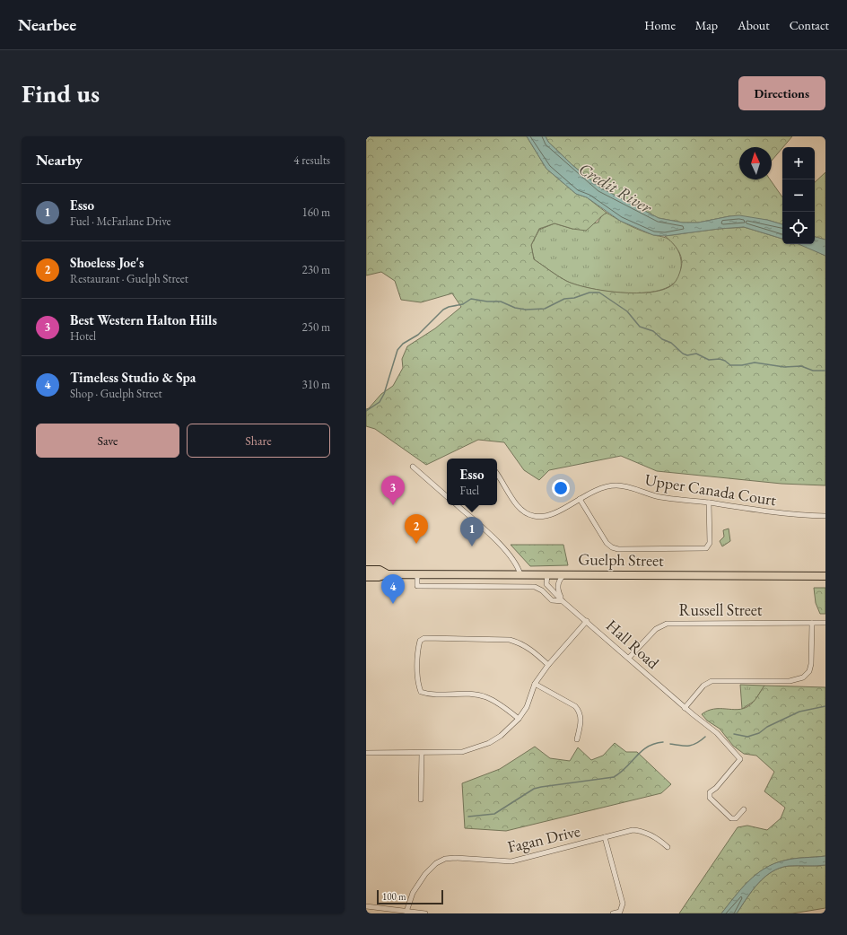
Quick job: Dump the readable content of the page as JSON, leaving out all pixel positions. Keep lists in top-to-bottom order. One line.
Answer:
{"streets":{"main road":["Guelph Street"],"street":["Upper Canada Court","Russell Street","Hall Road","Fagan Drive"]},"crossings":[["Guelph Street","Hall Road"],["Russell Street","Hall Road"]],"water":["Credit River"],"scale_bar":"100 m","north":"top","page":{"header":"Nearbee","nav":["Home","Map","About","Contact"],"buttons":["Directions",["Save","Share"]],"title":"Find us","heading":["Nearby","4 results"],"map_buttons":["+","−"],"list":[{"mark":"1","name":"Esso","note":"Fuel · McFarlane Drive","value":"160 m"},{"mark":"2","name":"Shoeless Joe's","note":"Restaurant · Guelph Street","value":"230 m"},{"mark":"3","name":"Best Western Halton Hills","note":"Hotel","value":"250 m"},{"mark":"4","name":"Timeless Studio & Spa","note":"Shop · Guelph Street","value":"310 m"}],"popup":["Esso","Fuel"],"pins":["3","2","1","4"],"scale":"100 m"}}
